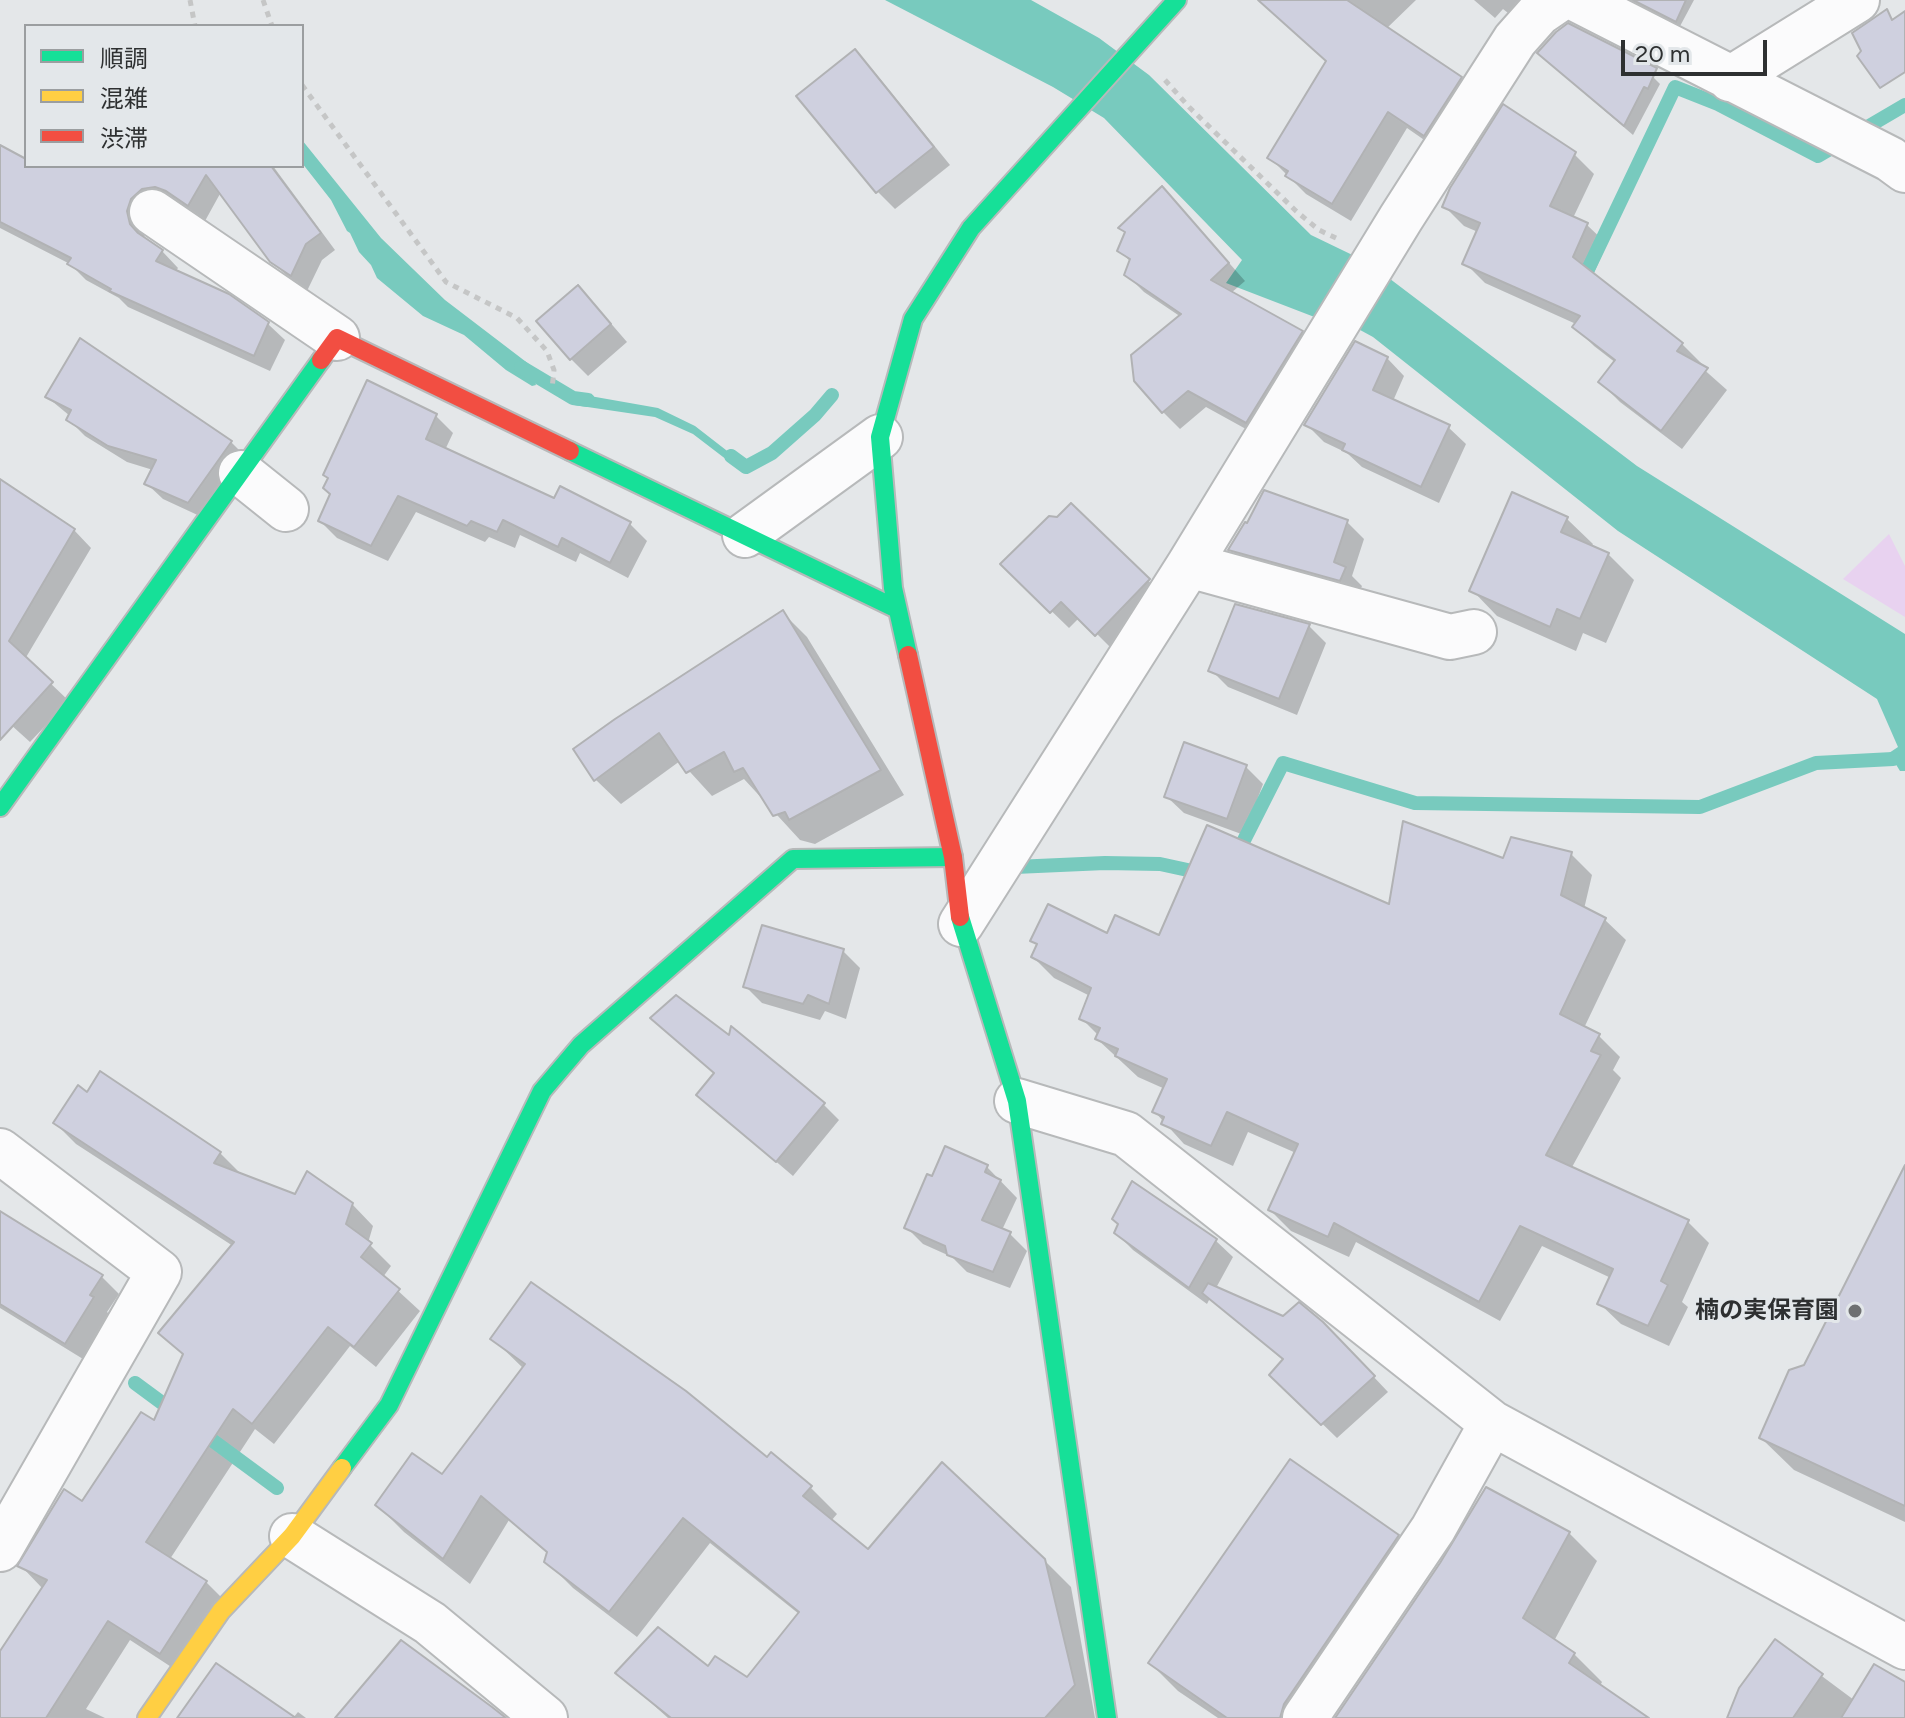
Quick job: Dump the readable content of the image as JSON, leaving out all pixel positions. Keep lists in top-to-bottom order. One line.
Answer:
{"places":["楠の実保育園"],"legend":["順調","混雑","渋滞"],"scale_bar":"20 m"}
